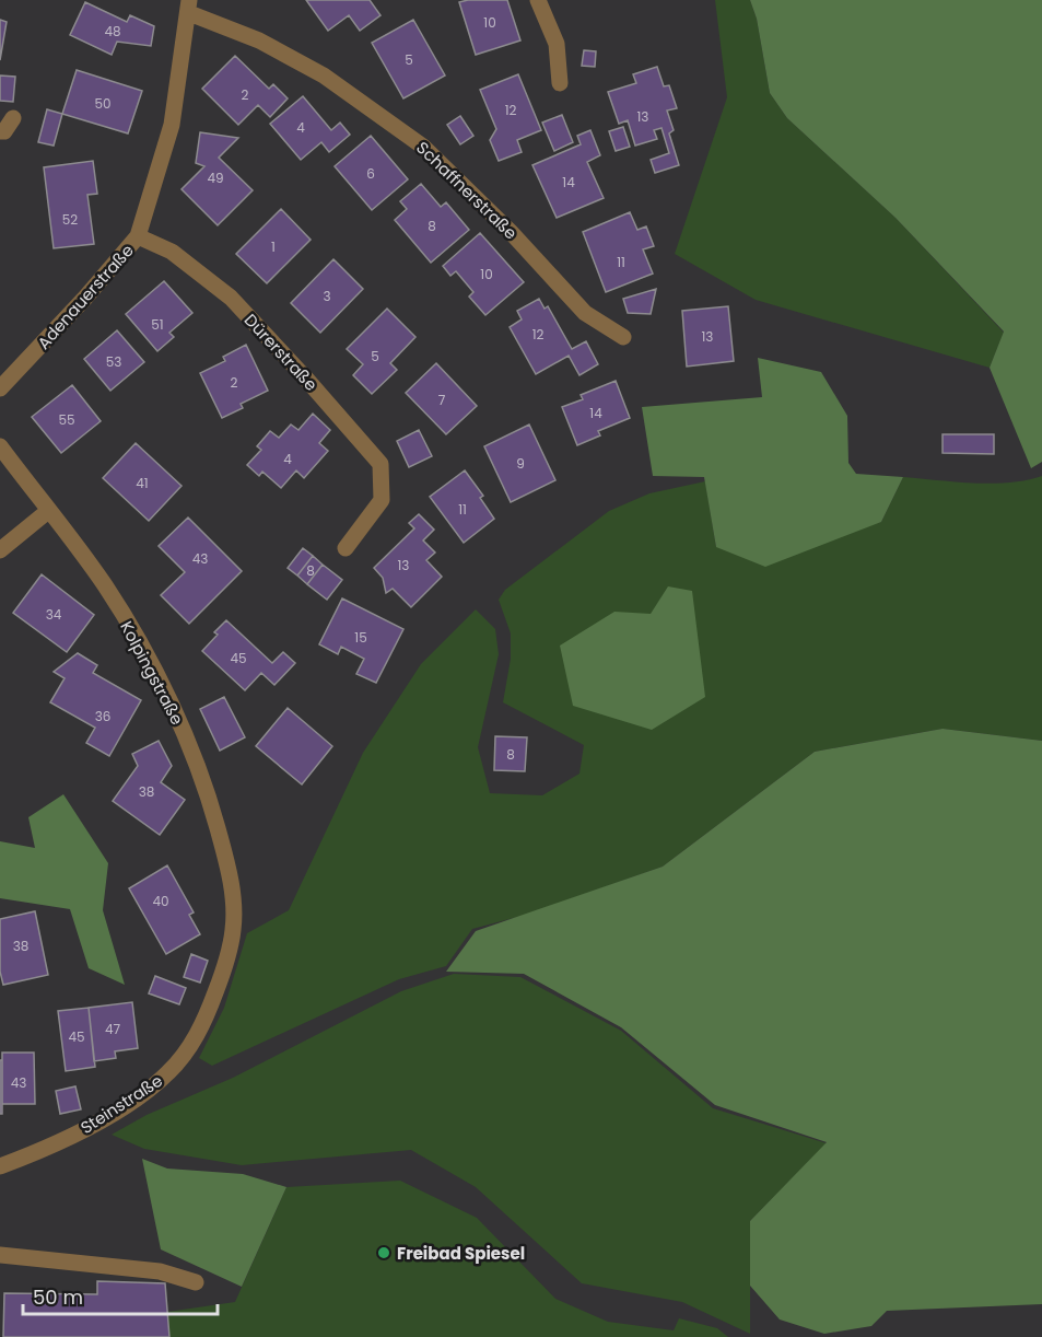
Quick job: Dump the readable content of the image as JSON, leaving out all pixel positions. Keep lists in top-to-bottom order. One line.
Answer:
{"streets":{"street":["Schaffnerstraße","Adenauerstraße","Dürerstraße","Kolpingstraße","Steinstraße"]},"crossings":[["Schaffnerstraße","Adenauerstraße"],["Adenauerstraße","Dürerstraße"],["Kolpingstraße","Steinstraße"]],"places":["Freibad Spiesel"],"house_numbers":["10","48","5","2","50","12","13","4","6","49","14","52","8","1","11","10","3","51","12","13","5","53","2","7","14","55","4","9","41","11","43","13","8","34","15","45","36","8","38","40","38","47","45","43"],"scale_bar":"50 m"}
